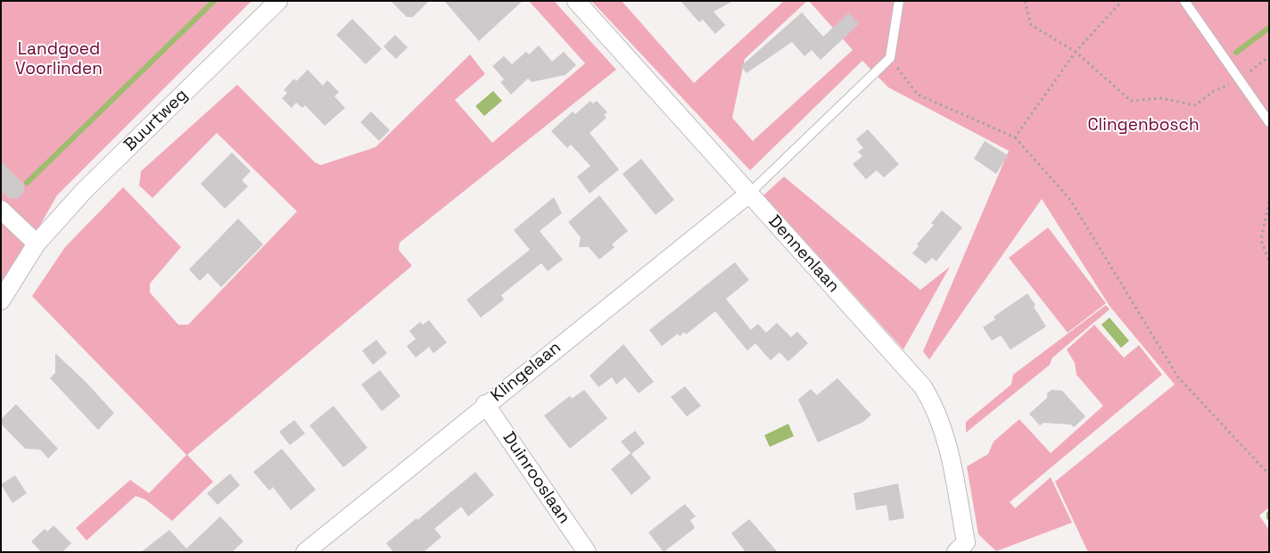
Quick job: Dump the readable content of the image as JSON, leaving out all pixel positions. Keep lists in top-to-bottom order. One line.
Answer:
{"streets":{"street":["Buurtweg","Dennenlaan","Klingelaan","Duinrooslaan"]},"crossings":[["Dennenlaan","Klingelaan"],["Klingelaan","Duinrooslaan"]],"parks":["Landgoed Voorlinden","Clingenbosch"]}
